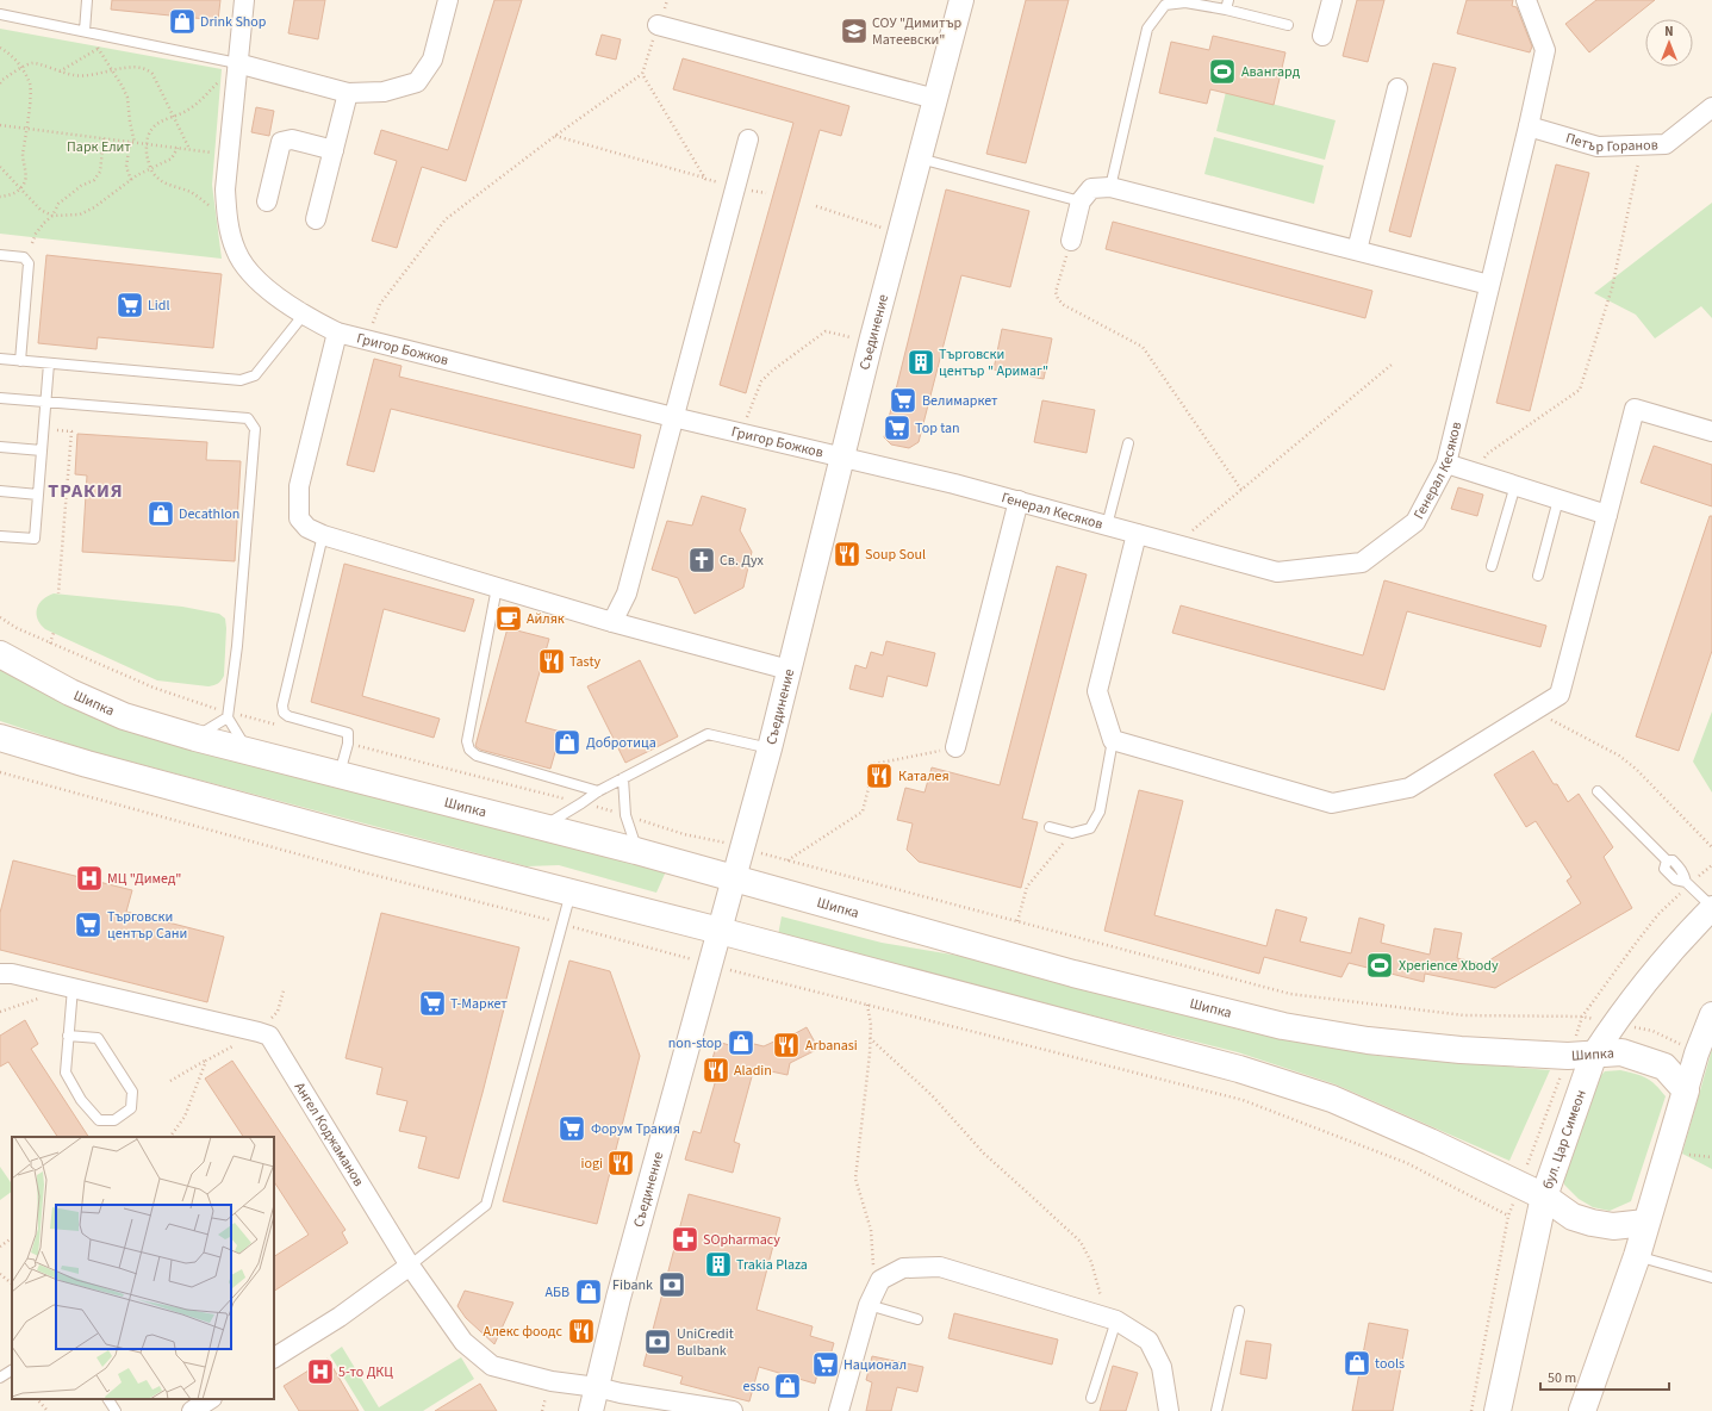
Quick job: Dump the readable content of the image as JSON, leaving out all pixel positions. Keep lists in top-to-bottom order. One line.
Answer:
{"streets":{"main road":["Шипка","бул. Цар Симеон"],"street":["Петър Горанов","Съединение","Григор Божков","Генерал Кесяков","Ангел Коджаманов"]},"crossings":[["Петър Горанов","Генерал Кесяков"],["Съединение","Григор Божков"],["Съединение","Генерал Кесяков"],["Съединение","Шипка"],["Съединение","Ангел Коджаманов"],["Григор Божков","Генерал Кесяков"],["Шипка","бул. Цар Симеон"]],"districts":["ТРАКИЯ"],"parks":["Парк Елит"],"places":{"shop":["Drink Shop","Decathlon","Добротица","non-stop","АБВ","tools","esso"],"school or university":["СОУ \"Димитър Матеевски\""],"sports":["Авангард","Xperience Xbody"],"supermarket":["Lidl","Велимаркет","Top tan","Търговски център Сани","Т-Маркет","Форум Тракия","Национал"],"building":["Търговски център \" Аримаг\"","Trakia Plaza"],"restaurant":["Soup Soul","Tasty","Каталея","Аrbanasi","Аladin","iogi","Алекс фоодс"],"church":["Св. Дух"],"cafe":["Айляк"],"hospital":["МЦ \"Димед\"","5-то ДКЦ"],"pharmacy":["SOpharmacy"],"bank":["Fibank","UniCredit Bulbank"]},"scale_bar":"50 m","north":"top"}
